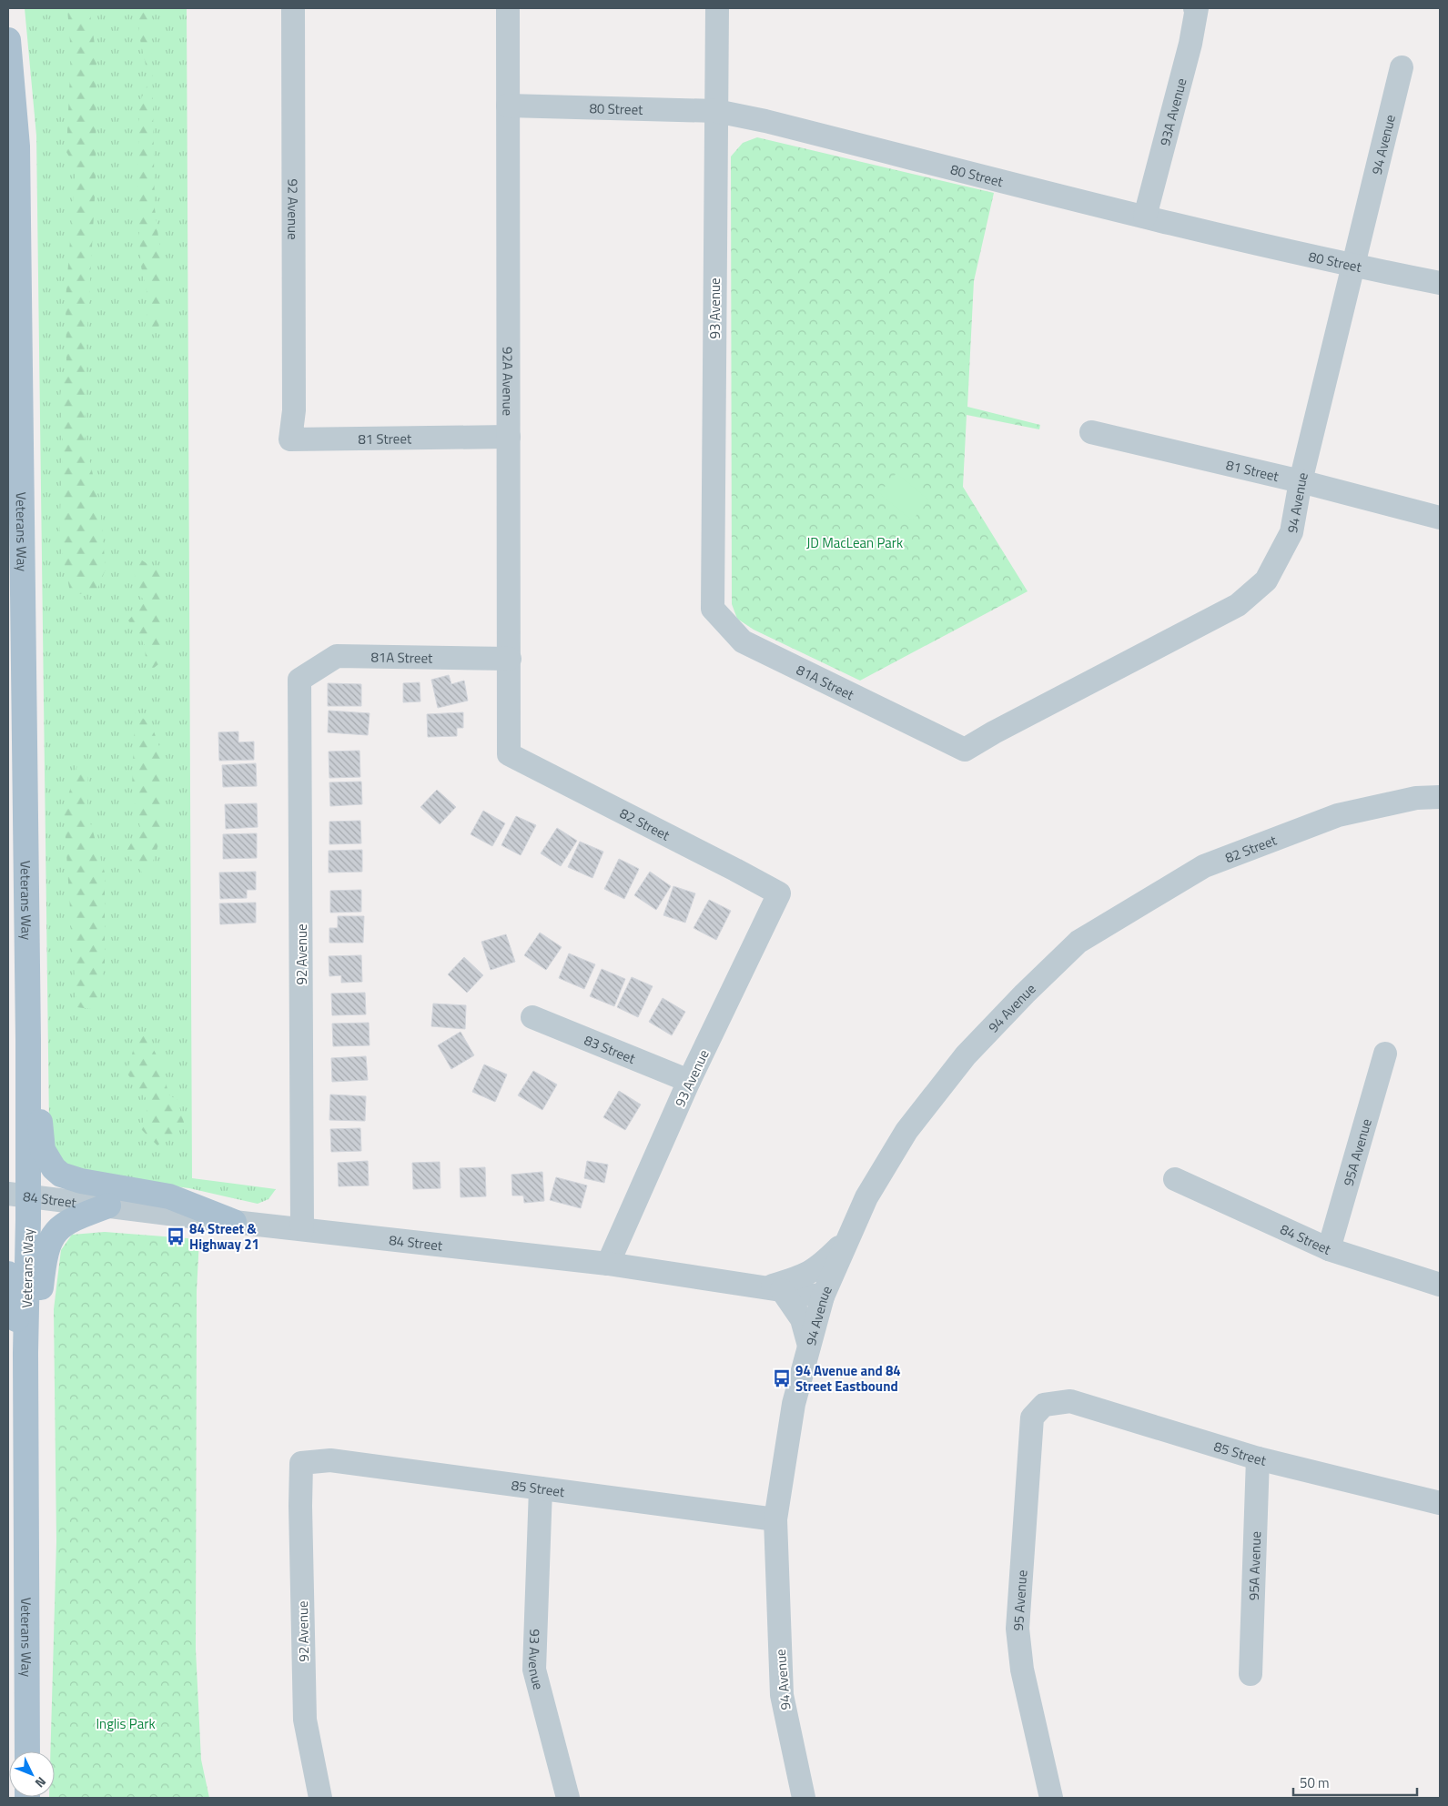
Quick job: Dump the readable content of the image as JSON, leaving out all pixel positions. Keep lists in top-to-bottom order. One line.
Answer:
{"streets":{"main road":["Veterans Way"],"street":["80 Street","93A Avenue","94 Avenue","92 Avenue","93 Avenue","92A Avenue","81 Street","81A Street","82 Street","83 Street","95A Avenue","84 Street","85 Street","95 Avenue"]},"crossings":[["80 Street","93A Avenue"],["80 Street","94 Avenue"],["80 Street","93 Avenue"],["80 Street","92A Avenue"],["94 Avenue","81 Street"],["94 Avenue","81A Street"],["94 Avenue","82 Street"],["94 Avenue","84 Street"],["94 Avenue","85 Street"],["92 Avenue","81 Street"],["92 Avenue","81A Street"],["92 Avenue","84 Street"],["92 Avenue","85 Street"],["93 Avenue","81A Street"],["93 Avenue","82 Street"],["93 Avenue","83 Street"],["93 Avenue","84 Street"],["93 Avenue","85 Street"],["92A Avenue","81 Street"],["92A Avenue","81A Street"],["92A Avenue","82 Street"],["Veterans Way","84 Street"],["95A Avenue","84 Street"],["95A Avenue","85 Street"],["85 Street","95 Avenue"]],"parks":["JD MacLean Park","Inglis Park"],"places":{"bus stop":["84 Street & Highway 21","94 Avenue and 84 Street Eastbound"]},"scale_bar":"50 m","north":"bottom right"}
